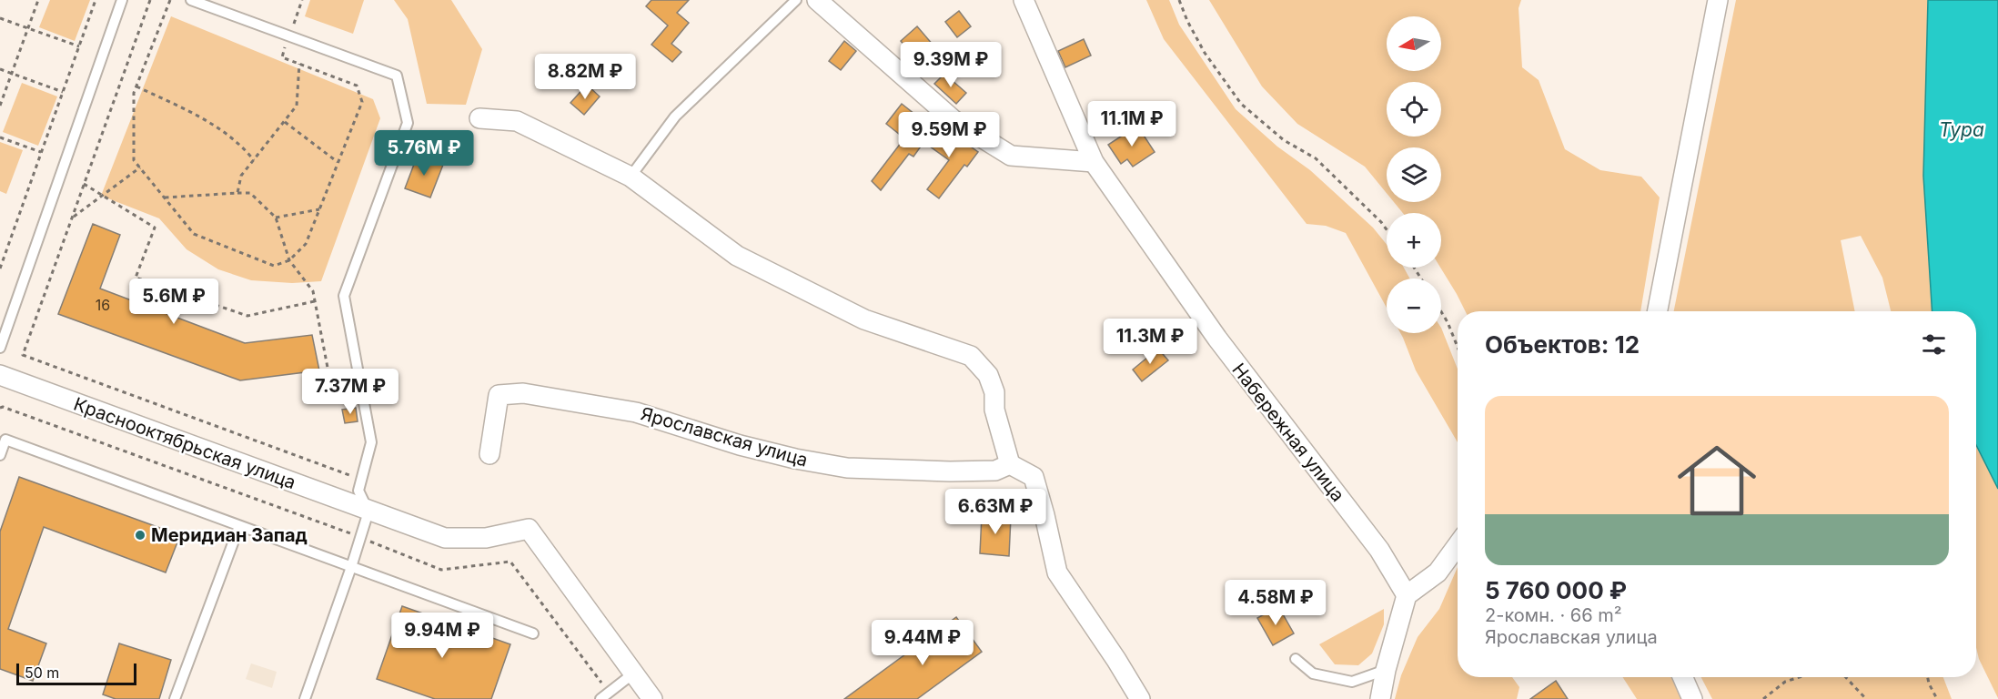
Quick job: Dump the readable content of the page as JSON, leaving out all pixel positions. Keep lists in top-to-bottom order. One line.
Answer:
{"streets":{"street":["Набережная улица","Ярославская улица","Краснооктябрьская улица"]},"water":["Тура"],"places":["Меридиан Запад"],"house_numbers":["16"],"scale_bar":"50 m","north":"left","page":{"map_buttons":["+","−"],"price":["9.39M ₽","8.82M ₽","11.1M ₽","9.59M ₽","5.76M ₽","5.6M ₽","11.3M ₽","7.37M ₽","6.63M ₽","4.58M ₽","9.94M ₽","9.44M ₽"],"heading":"Объектов: 12","list":[{"name":"5 760 000 ₽","note":"2-комн. · 66 m² · Ярославская улица"}],"scale":"50 m"}}
